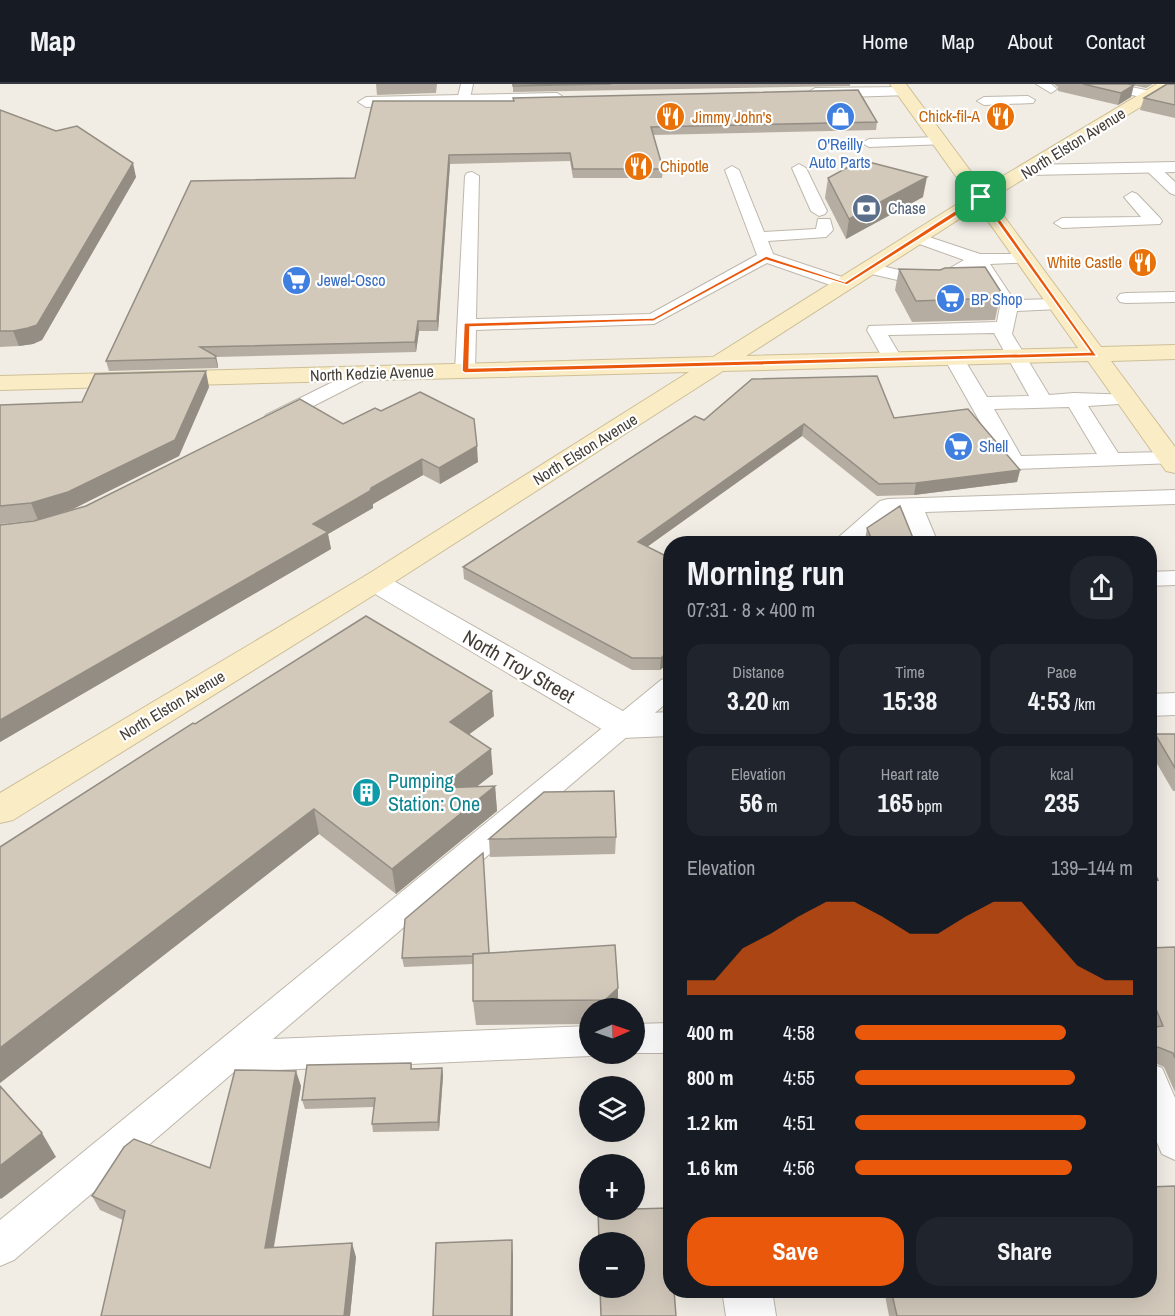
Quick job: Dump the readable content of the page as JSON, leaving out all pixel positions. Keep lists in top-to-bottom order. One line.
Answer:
{"streets":{"main road":["North Elston Avenue","North Kedzie Avenue"],"street":["North Troy Street"]},"crossings":[["North Elston Avenue","North Kedzie Avenue"],["North Elston Avenue","North Troy Street"]],"places":{"shop":["O'Reilly Auto Parts"],"restaurant":["Chick-fil-A","Jimmy John's","Chipotle","White Castle"],"bank":["Chase"],"supermarket":["Jewel-Osco","BP Shop","Shell"],"building":["Pumping Station: One"]},"north":"right","page":{"header":"Map","nav":["Home","Map","About","Contact"],"heading":["Morning run","07:31 · 8 × 400 m"],"stats":[["Distance","3.20 km"],["Time","15:38"],["Pace","4:53 /km"],["Elevation","56 m"],["Heart rate","165 bpm"],["kcal","235"]],"chart":["Elevation","139–144 m"],"map_buttons":["+","−"],"list":[{"name":"400 m","note":"4:58"},{"name":"800 m","note":"4:55"},{"name":"1.2 km","note":"4:51"},{"name":"1.6 km","note":"4:56"}],"buttons":["Save","Share"]}}
